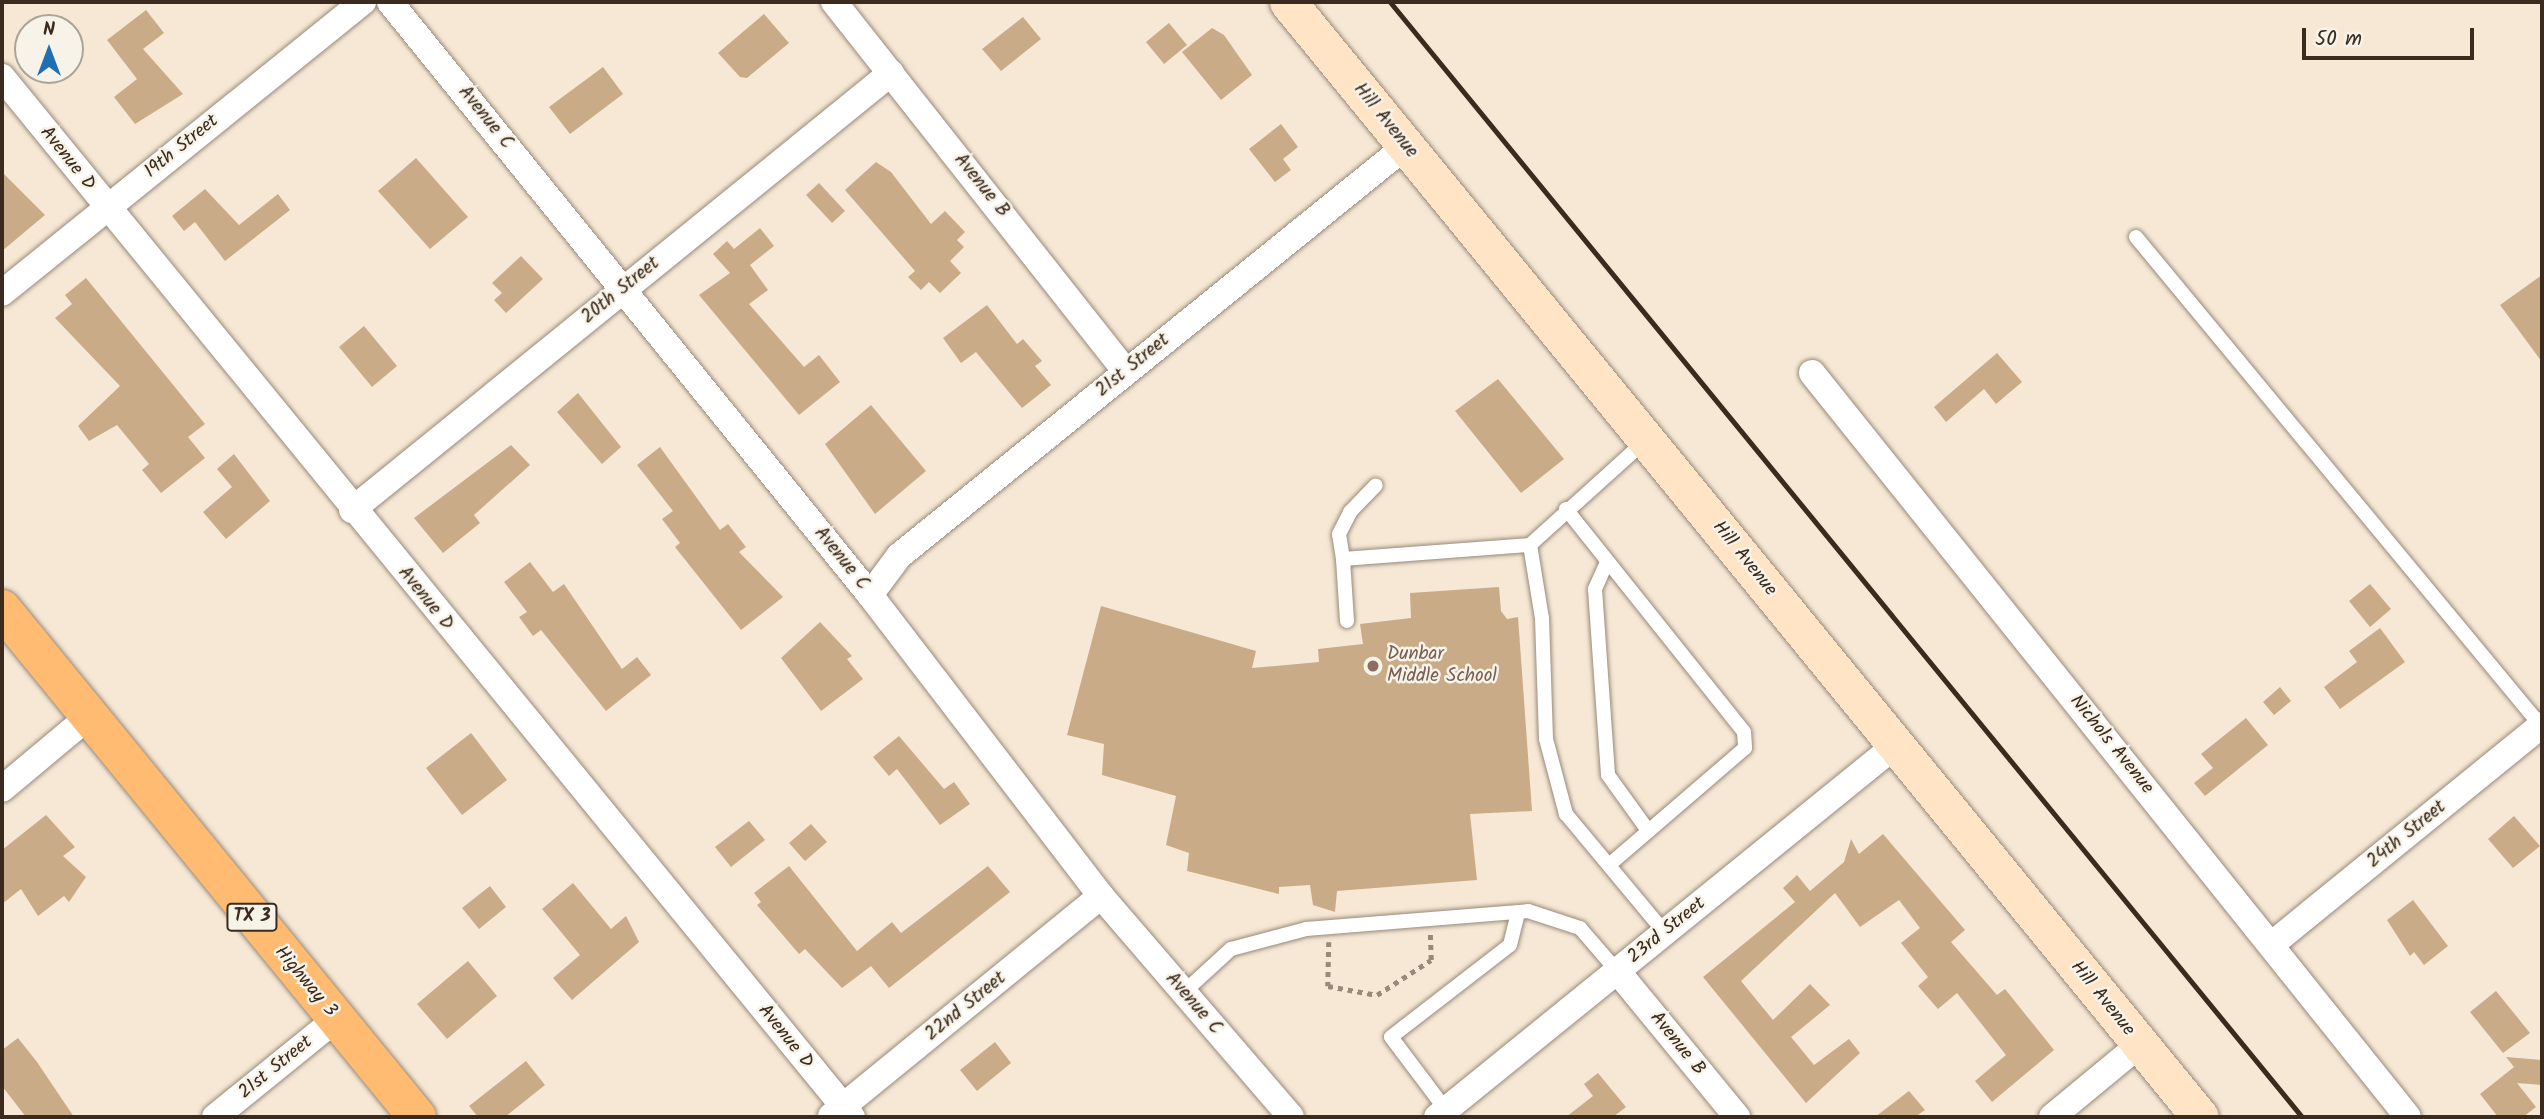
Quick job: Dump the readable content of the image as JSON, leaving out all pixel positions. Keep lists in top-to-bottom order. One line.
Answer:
{"streets":{"main road":["TX 3","Highway 3"],"street":["Avenue C","Hill Avenue","19th Street","Avenue D","Avenue B","20th Street","21st Street","Nichols Avenue","24th Street","23rd Street","22nd Street"]},"crossings":[["Avenue C","20th Street"],["Avenue C","21st Street"],["Avenue C","22nd Street"],["Hill Avenue","21st Street"],["Hill Avenue","23rd Street"],["19th Street","Avenue D"],["Avenue D","20th Street"],["Avenue D","22nd Street"],["Avenue B","20th Street"],["Avenue B","21st Street"],["Avenue B","23rd Street"],["21st Street","Highway 3"],["Nichols Avenue","24th Street"],["TX 3","Highway 3"]],"places":["Dunbar Middle School"],"scale_bar":"50 m","north":"top"}
